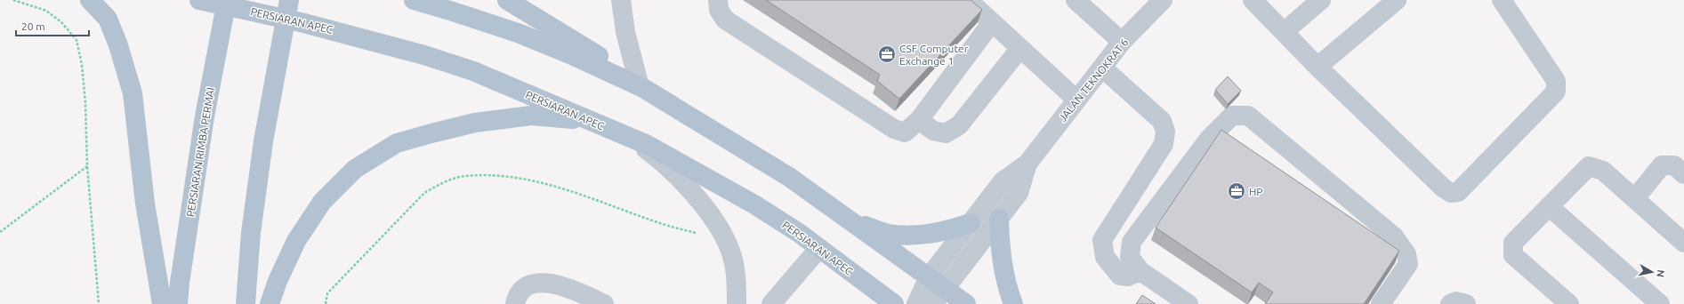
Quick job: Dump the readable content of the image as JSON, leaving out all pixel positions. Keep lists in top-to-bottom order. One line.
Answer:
{"streets":{"main road":["PERSIARAN APEC","PERSIARAN RIMBA PERMAI"],"street":["JALAN TEKNOKRAT 6"]},"crossings":[["PERSIARAN APEC","PERSIARAN RIMBA PERMAI"]],"places":{"office":["CSF Computer Exchange 1","HP"]},"scale_bar":"20 m","north":"right"}
